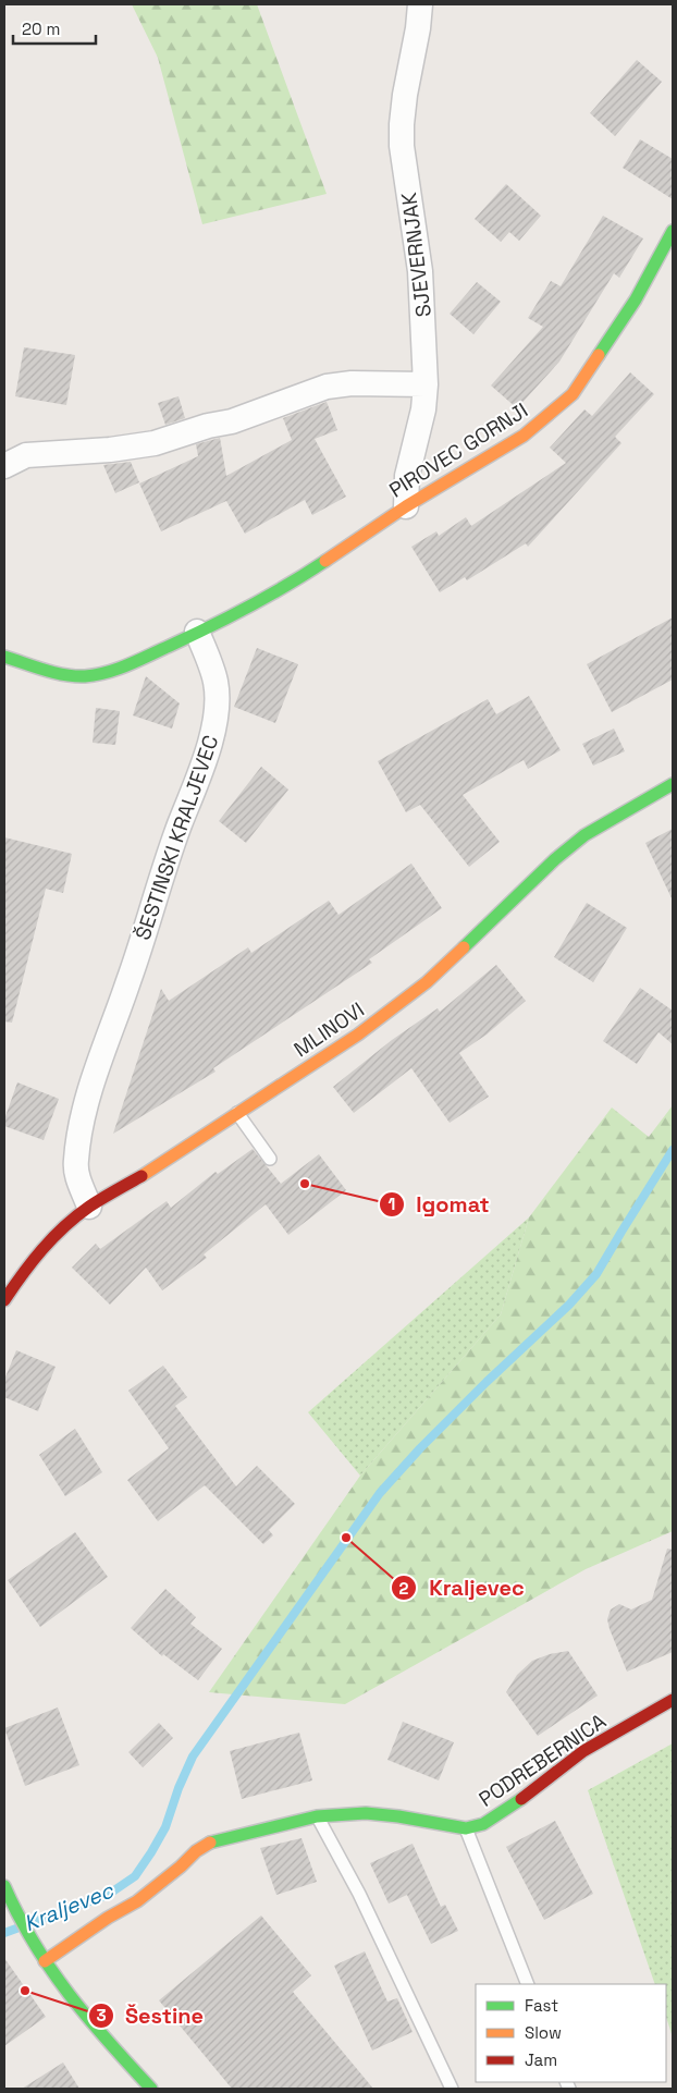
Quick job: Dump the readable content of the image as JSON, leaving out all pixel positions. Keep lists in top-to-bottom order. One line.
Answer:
{"streets":{"street":["SJEVERNJAK","PIROVEC GORNJI","ŠESTINSKI KRALJEVEC","MLINOVI","PODREBERNICA"]},"crossings":[["SJEVERNJAK","PIROVEC GORNJI"],["PIROVEC GORNJI","ŠESTINSKI KRALJEVEC"],["ŠESTINSKI KRALJEVEC","MLINOVI"]],"water":["Kraljevec"],"places":["Igomat","Kraljevec","Šestine"],"legend":["Fast","Slow","Jam"],"scale_bar":"20 m"}
